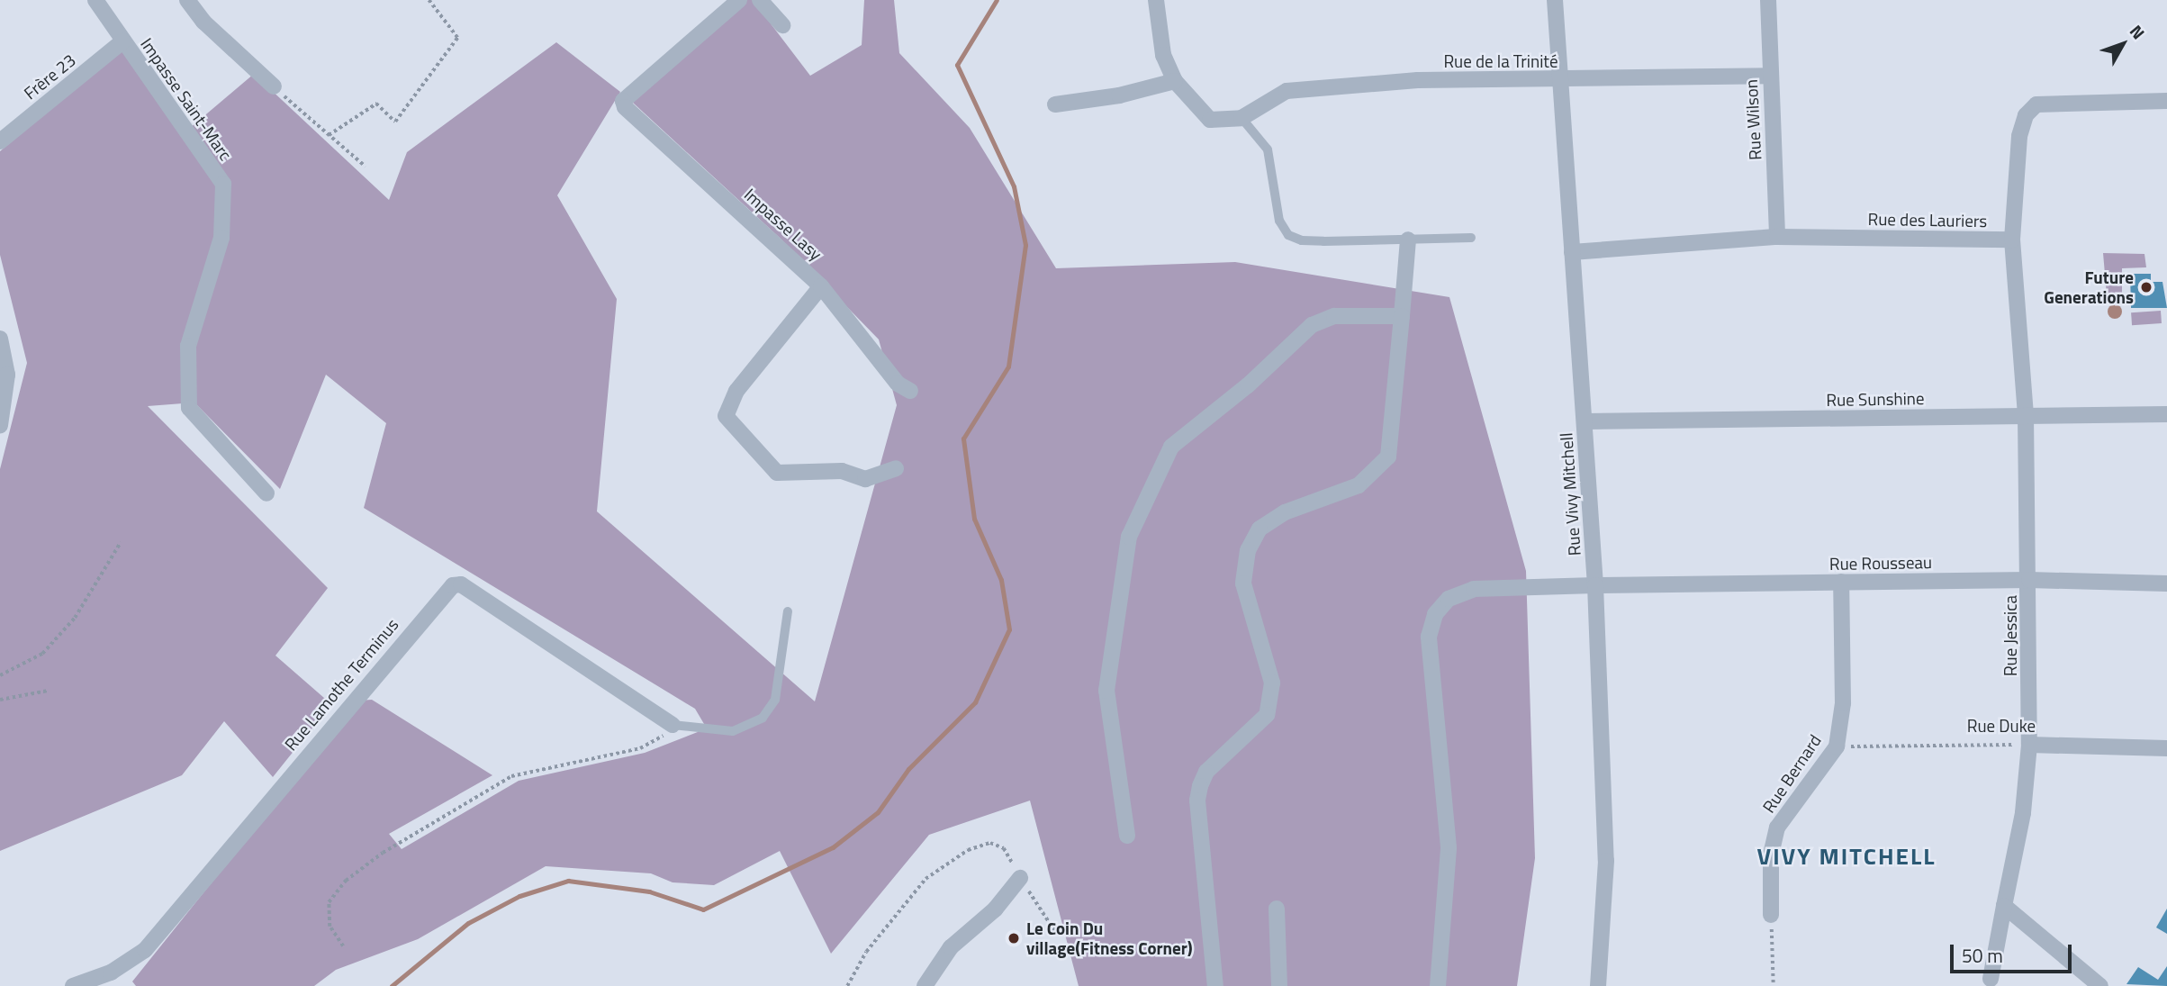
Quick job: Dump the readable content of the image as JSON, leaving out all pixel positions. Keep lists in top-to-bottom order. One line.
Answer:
{"streets":{"street":["Rue de la Trinité","Frère 23","Impasse Saint-Marc","Rue Wilson","Rue des Lauriers","Impasse Lasy","Rue Sunshine","Rue Vivy Mitchell","Rue Rousseau","Rue Jessica","Rue Lamothe Terminus","Rue Duke","Rue Bernard"]},"crossings":[["Rue de la Trinité","Rue Wilson"],["Rue de la Trinité","Rue Vivy Mitchell"],["Frère 23","Impasse Saint-Marc"],["Rue Wilson","Rue des Lauriers"],["Rue des Lauriers","Rue Vivy Mitchell"],["Rue des Lauriers","Rue Jessica"],["Rue Sunshine","Rue Vivy Mitchell"],["Rue Sunshine","Rue Jessica"],["Rue Vivy Mitchell","Rue Rousseau"],["Rue Rousseau","Rue Jessica"],["Rue Rousseau","Rue Bernard"],["Rue Jessica","Rue Duke"],["Rue Duke","Rue Bernard"]],"districts":["VIVY MITCHELL"],"places":["Future Generations","Le Coin Du village(Fitness Corner)"],"scale_bar":"50 m","north":"top right"}
